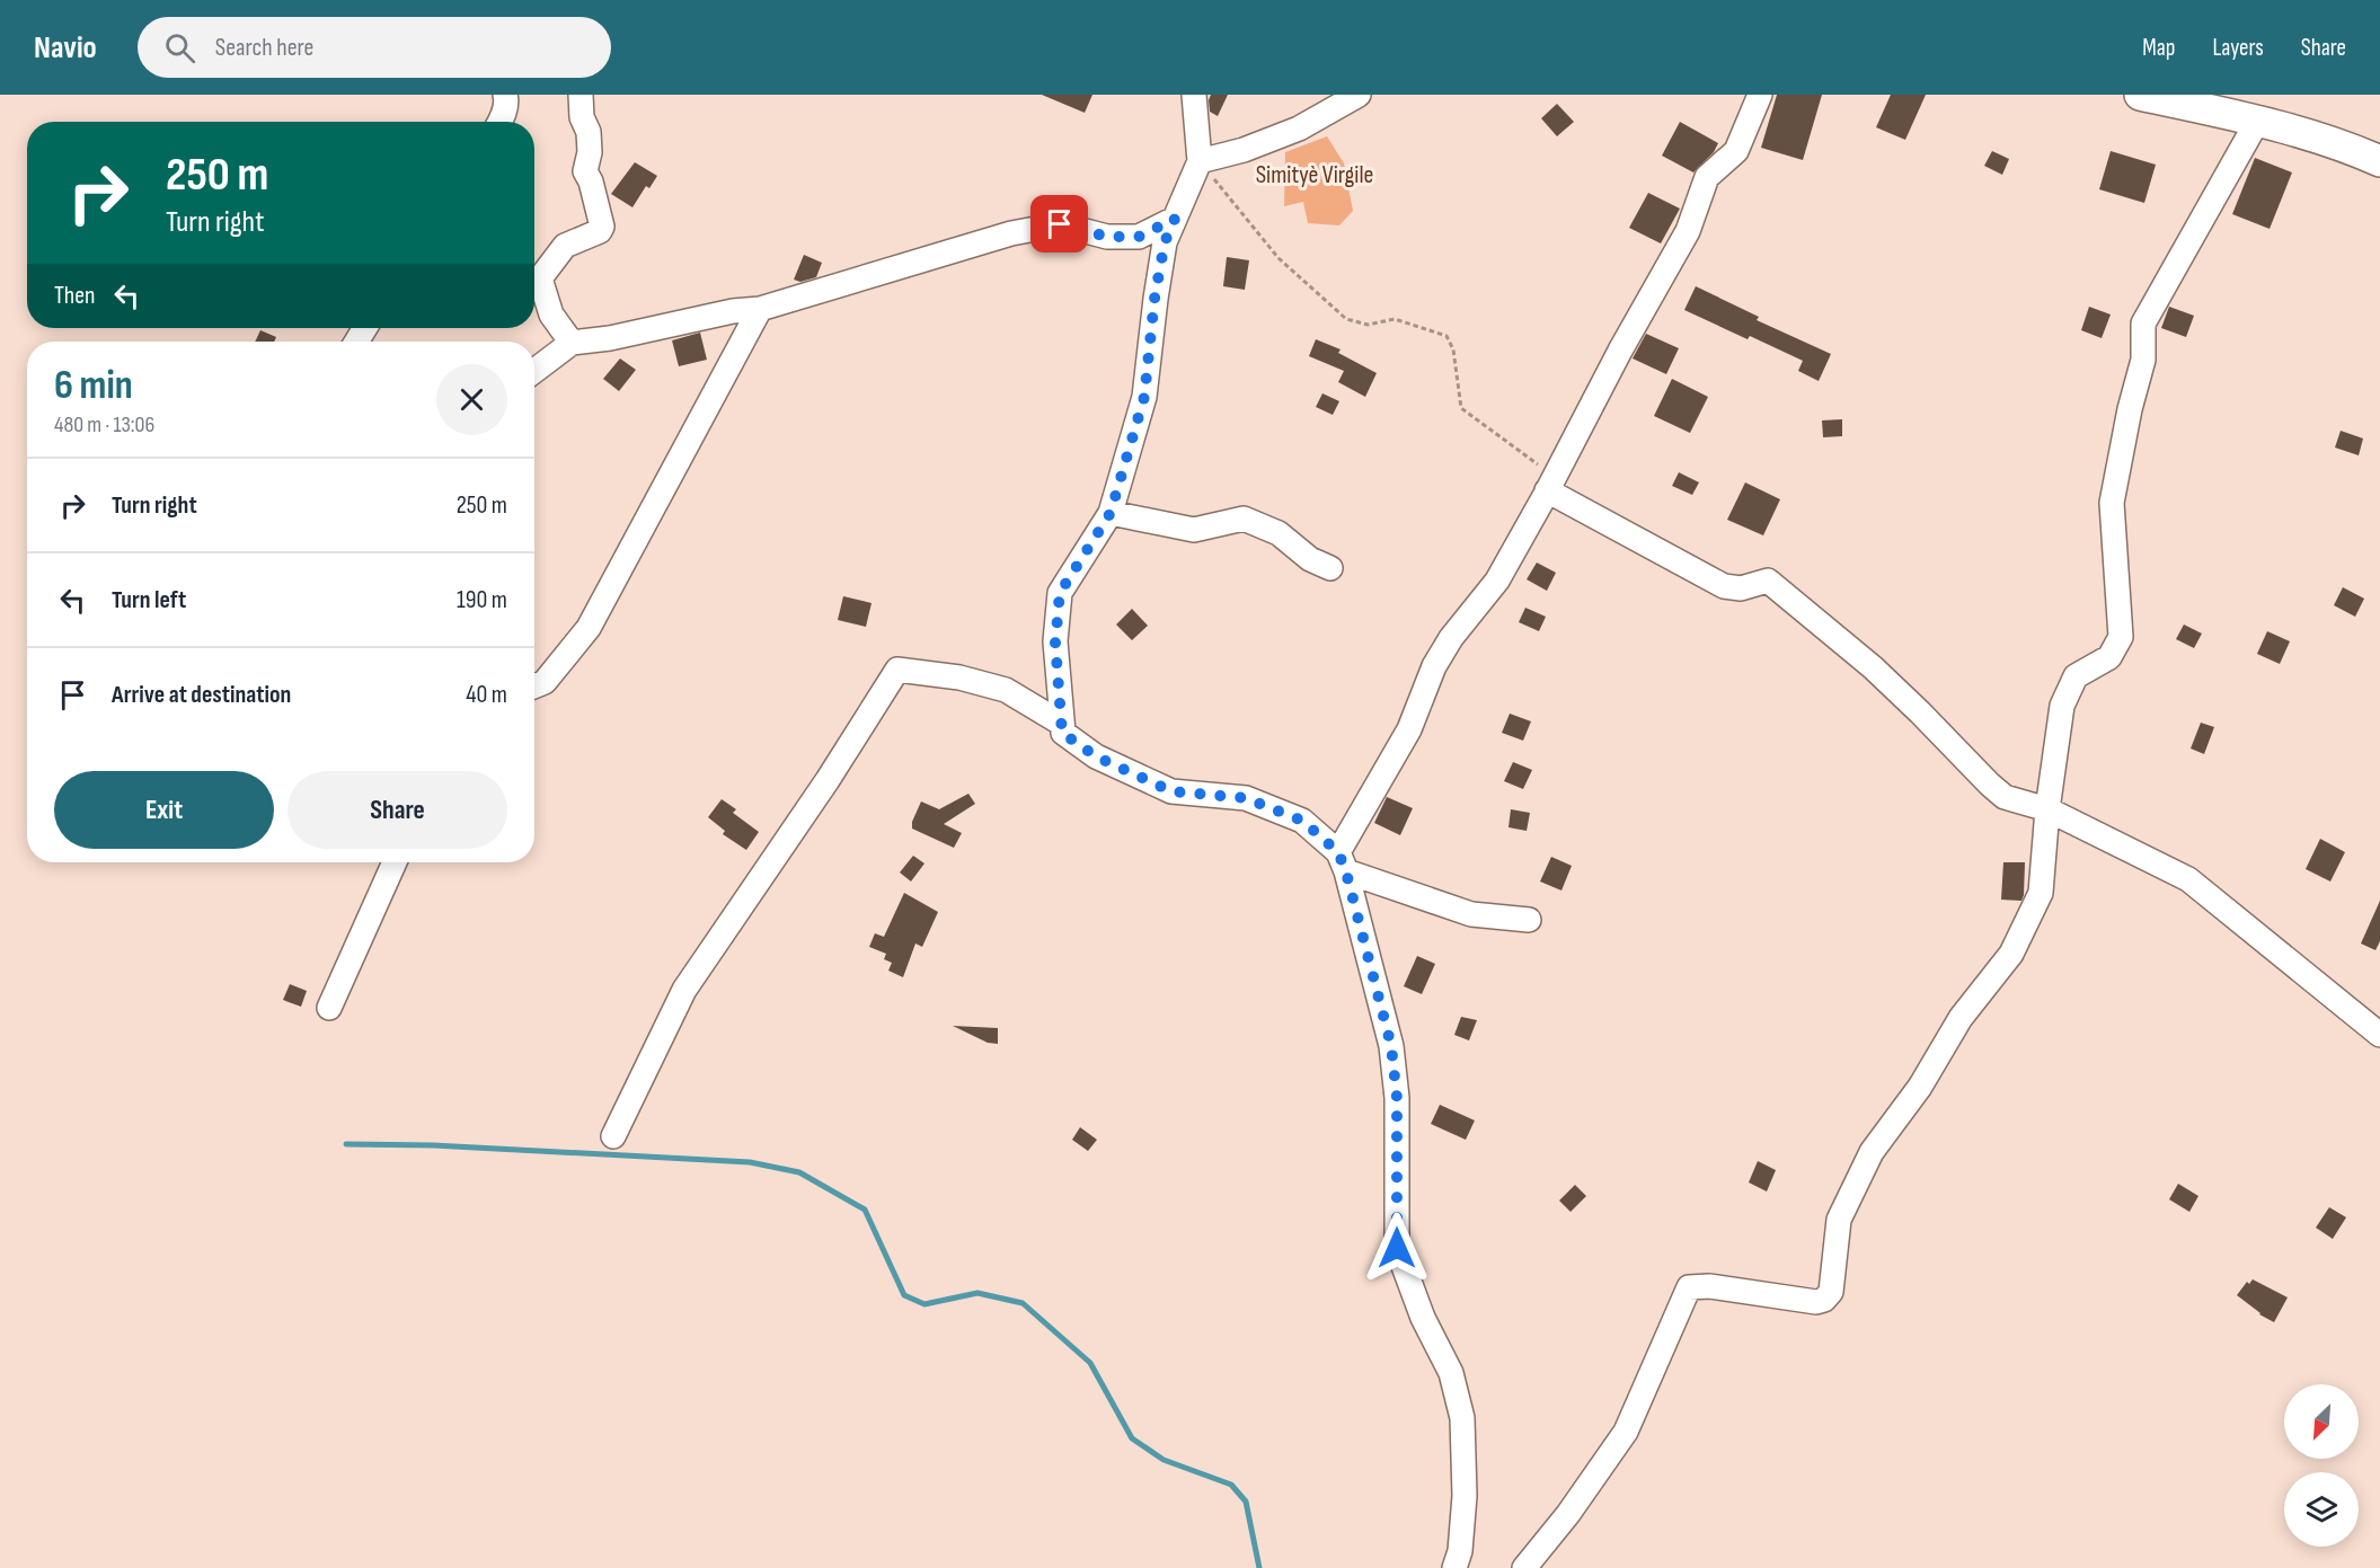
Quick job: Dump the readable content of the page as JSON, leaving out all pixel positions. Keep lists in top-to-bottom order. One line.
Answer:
{"parks":["Simityè Virgile"],"north":"bottom left","page":{"header":"Navio","search":"Search here","nav":["Map","Layers","Share"],"turn":["250 m","Turn right"],"then":"Then","heading":["6 min","480 m · 13:06"],"list":[{"name":"Turn right","value":"250 m"},{"name":"Turn left","value":"190 m"},{"name":"Arrive at destination","value":"40 m"}],"buttons":["Exit","Share"]}}
